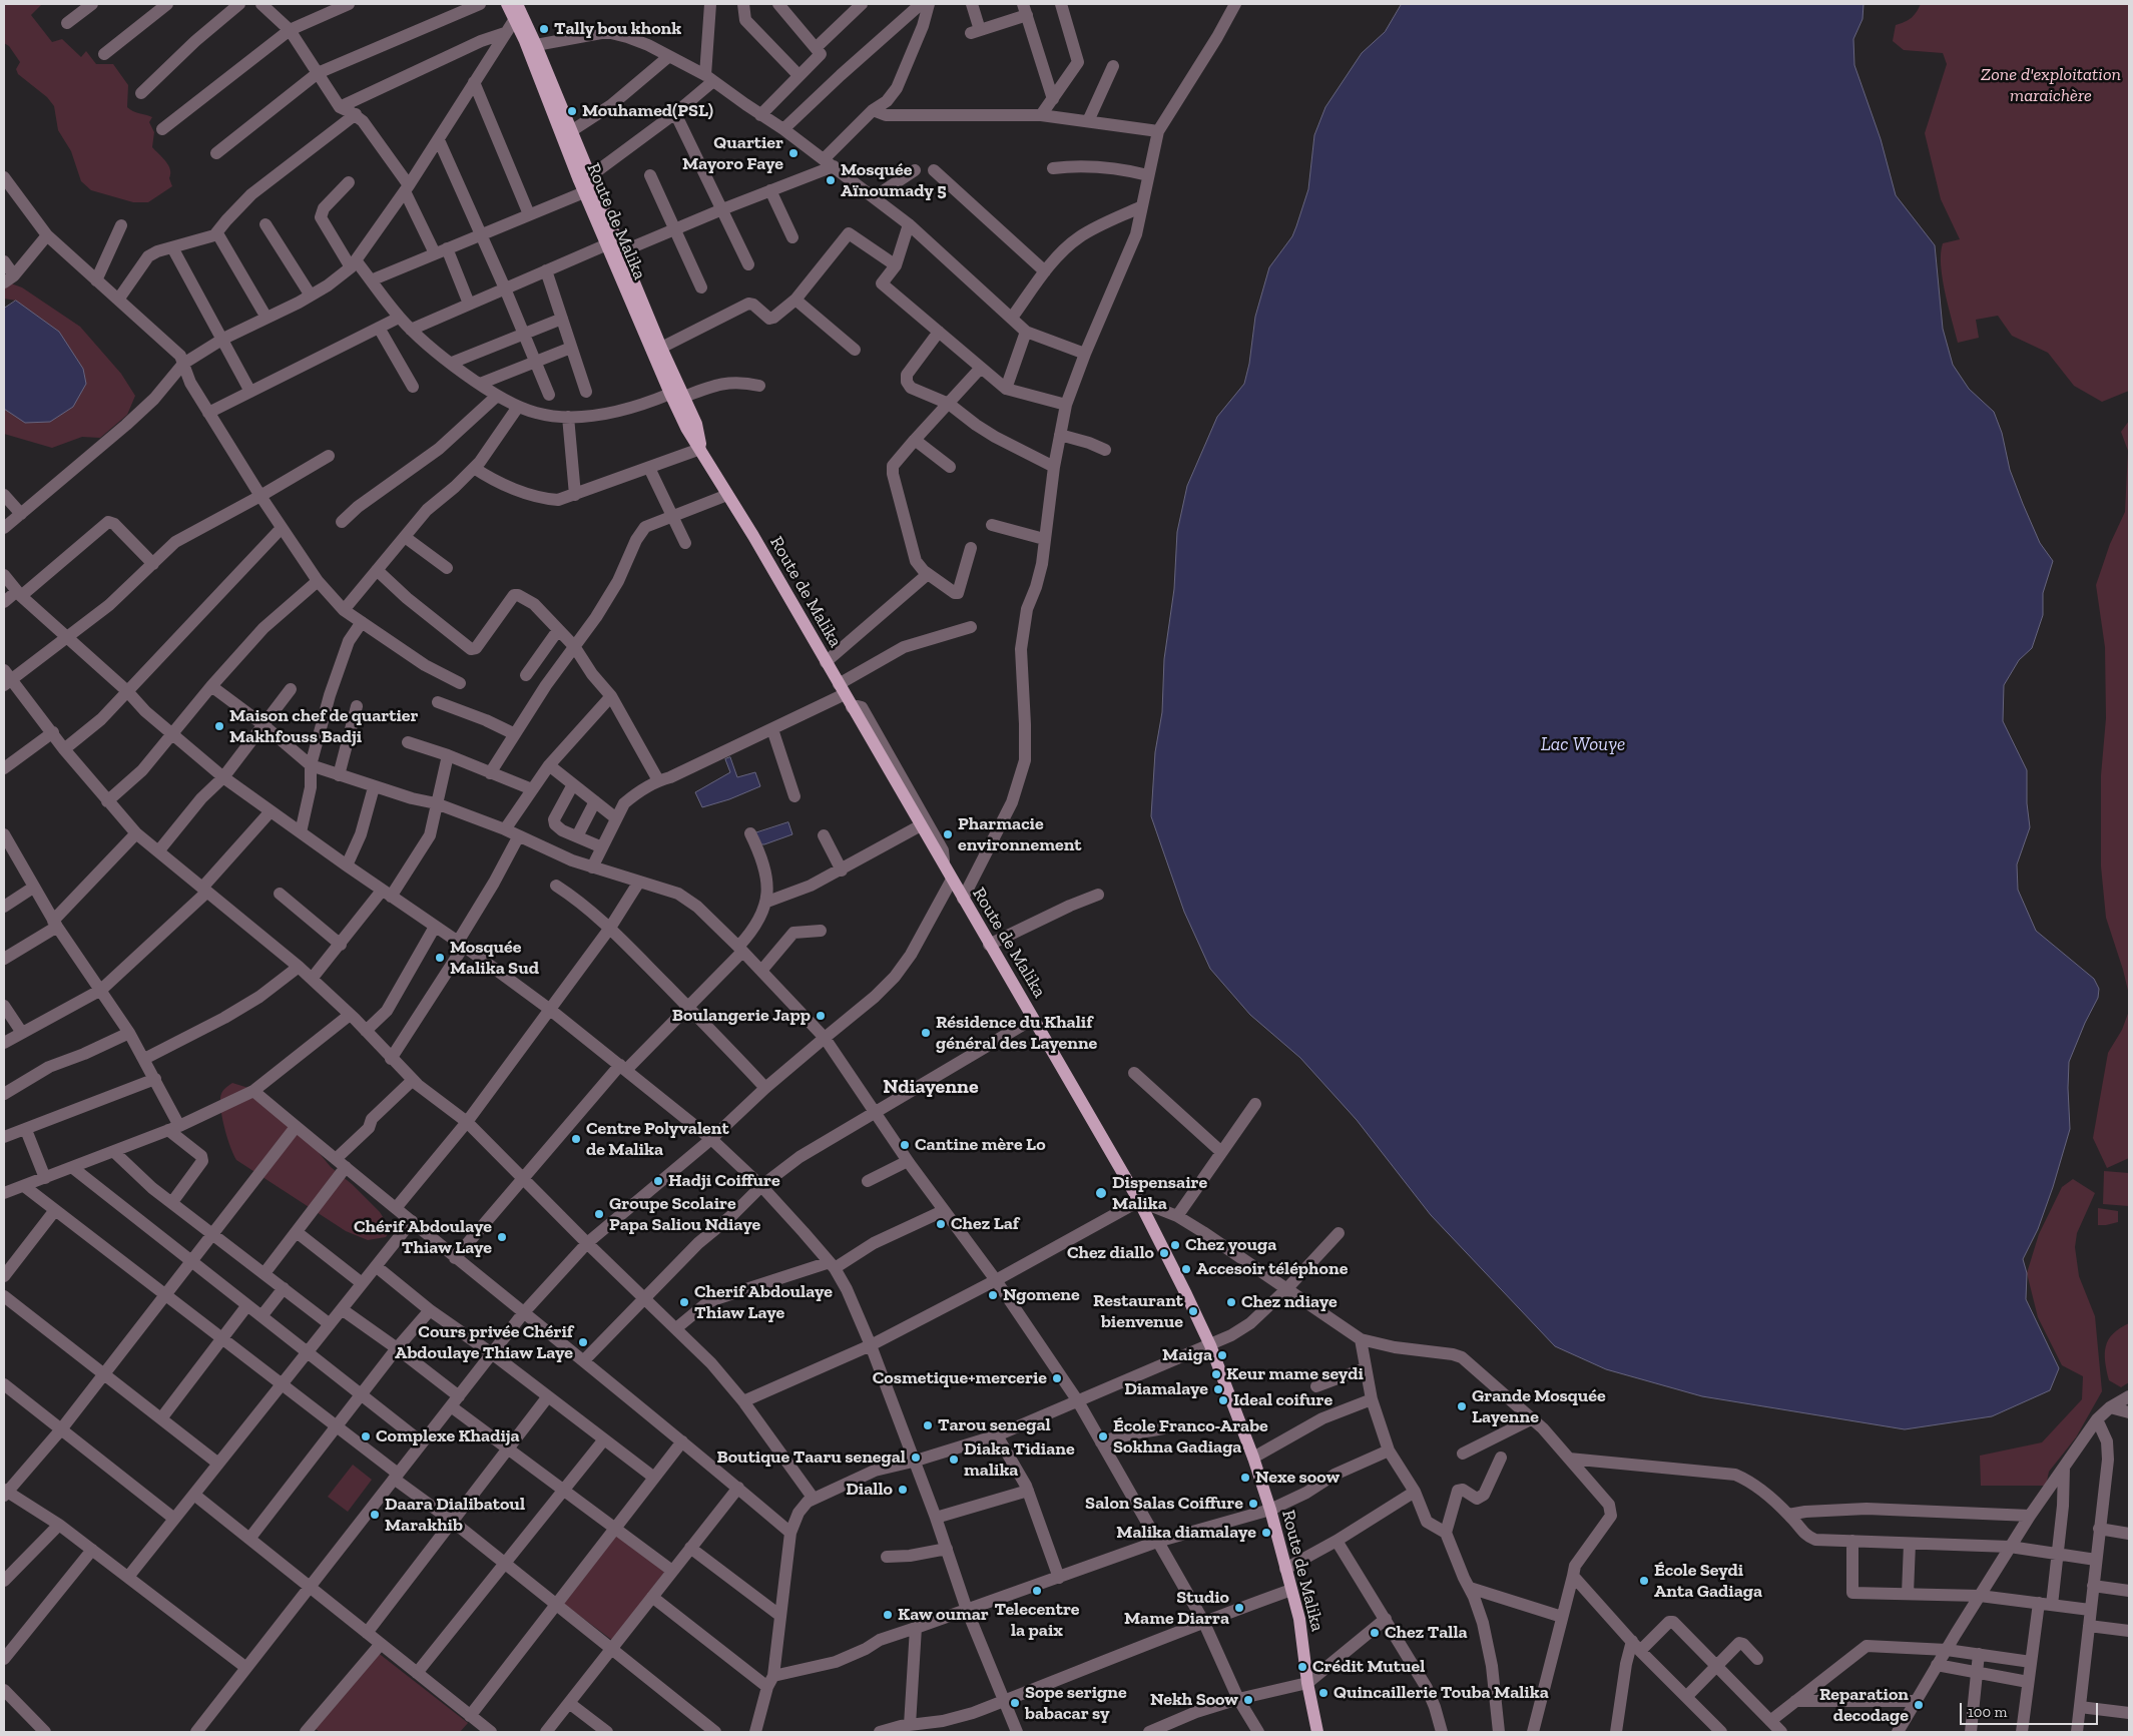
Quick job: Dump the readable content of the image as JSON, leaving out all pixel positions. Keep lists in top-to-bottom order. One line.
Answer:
{"streets":{"main road":["Route de Malika"]},"districts":["Ndiayenne"],"water":["Lac Wouye"],"parks":["Zone d'exploitation maraichère"],"places":["Tally bou khonk","Mouhamed(PSL)","Quartier Mayoro Faye","Mosquée Aïnoumady 5","Maison chef de quartier Makhfouss Badji","Pharmacie environnement","Mosquée Malika Sud","Boulangerie Japp","Résidence du Khalif général des Layenne","Centre Polyvalent de Malika","Cantine mère Lo","Hadji Coiffure","Dispensaire Malika","Groupe Scolaire Papa Saliou Ndiaye","Chez Laf","Chérif Abdoulaye Thiaw Laye","Chez youga","Chez diallo","Accesoir téléphone","Ngomene","Cherif Abdoulaye Thiaw Laye","Chez ndiaye","Restaurant bienvenue","Cours privée Chérif Abdoulaye Thiaw Laye","Maiga","Keur mame seydi","Cosmetique+mercerie","Diamalaye","Ideal coifure","Grande Mosquée Layenne","Tarou senegal","Complexe Khadija","École Franco-Arabe Sokhna Gadiaga","Boutique Taaru senegal","Diaka Tidiane malika","Nexe soow","Diallo","Salon Salas Coiffure","Daara Dialibatoul Marakhib","Malika diamalaye","École Seydi Anta Gadiaga","Telecentre la paix","Studio Mame Diarra","Kaw oumar","Chez Talla","Crédit Mutuel","Quincaillerie Touba Malika","Nekh Soow","Sope serigne babacar sy","Reparation decodage"],"scale_bar":"100 m"}
